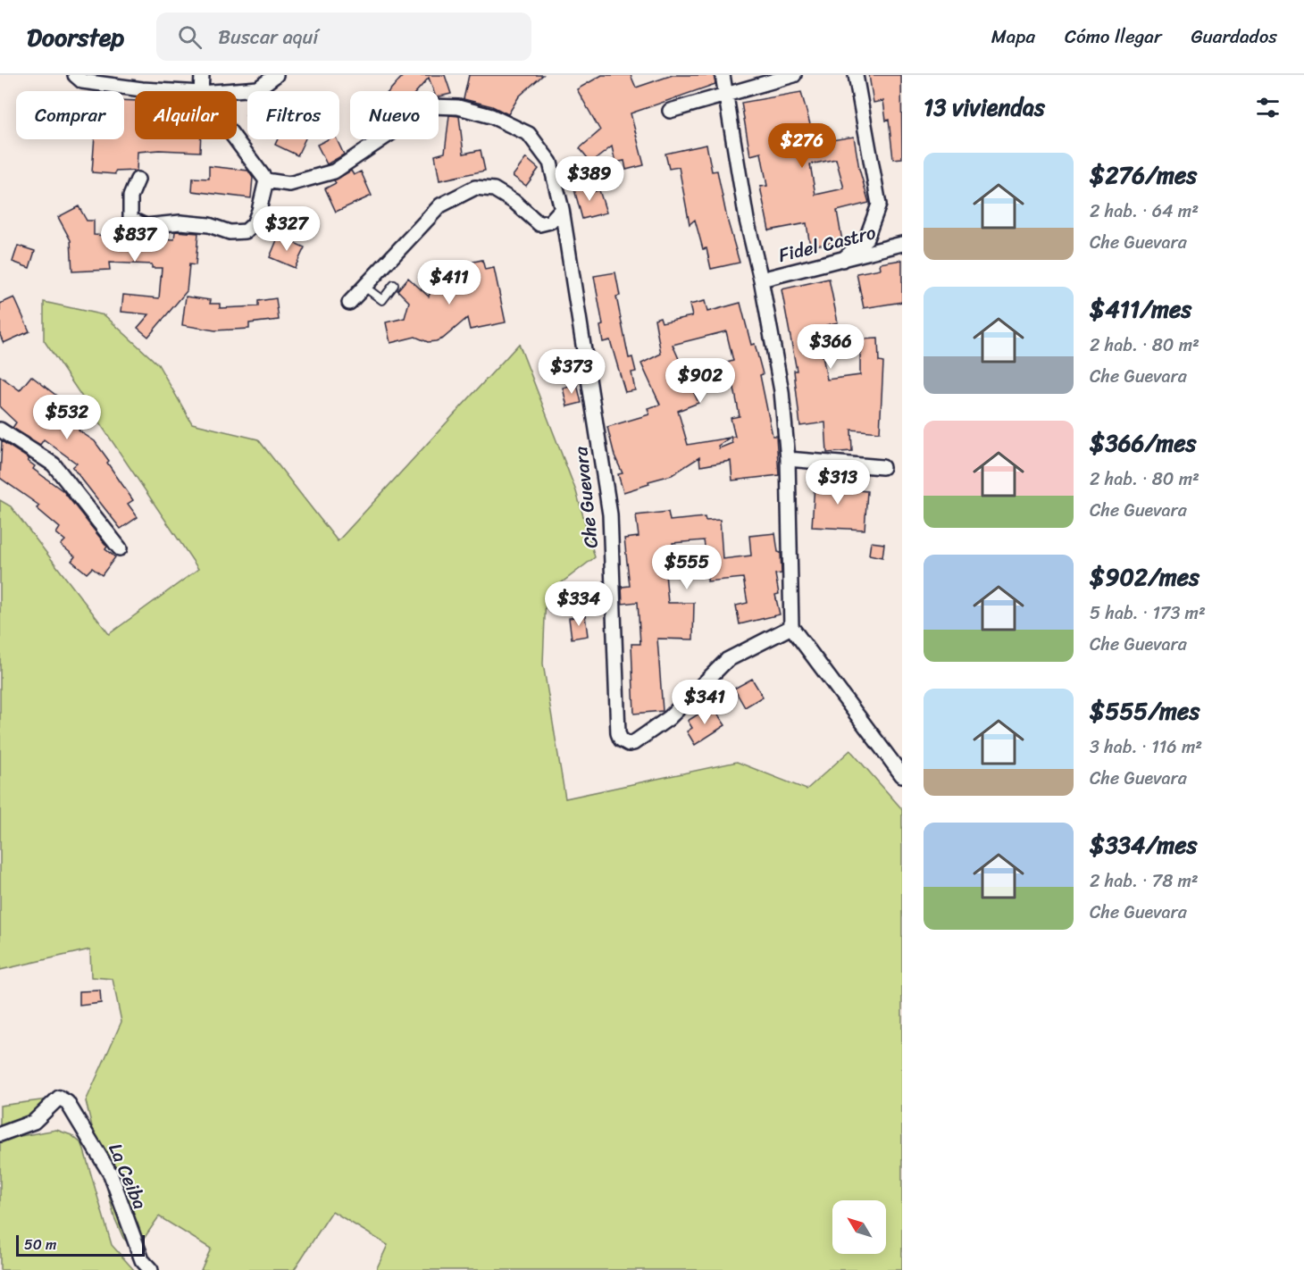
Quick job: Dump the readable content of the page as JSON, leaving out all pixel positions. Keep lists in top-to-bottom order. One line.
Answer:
{"streets":{"street":["Fidel Castro","Che Guevara","La Ceiba"]},"scale_bar":"50 m","north":"top left","page":{"header":"Doorstep","search":"Buscar aquí","nav":["Mapa","Cómo llegar","Guardados"],"heading":"13 viviendas","chip":["Comprar","Alquilar","Filtros","Nuevo"],"price":["$276","$389","$327","$837","$411","$366","$373","$902","$532","$313","$555","$334","$341"],"list":[{"name":"$276/mes","note":"2 hab. · 64 m² · Che Guevara"},{"name":"$411/mes","note":"2 hab. · 80 m² · Che Guevara"},{"name":"$366/mes","note":"2 hab. · 80 m² · Che Guevara"},{"name":"$902/mes","note":"5 hab. · 173 m² · Che Guevara"},{"name":"$555/mes","note":"3 hab. · 116 m² · Che Guevara"},{"name":"$334/mes","note":"2 hab. · 78 m² · Che Guevara"}],"scale":"50 m"}}
